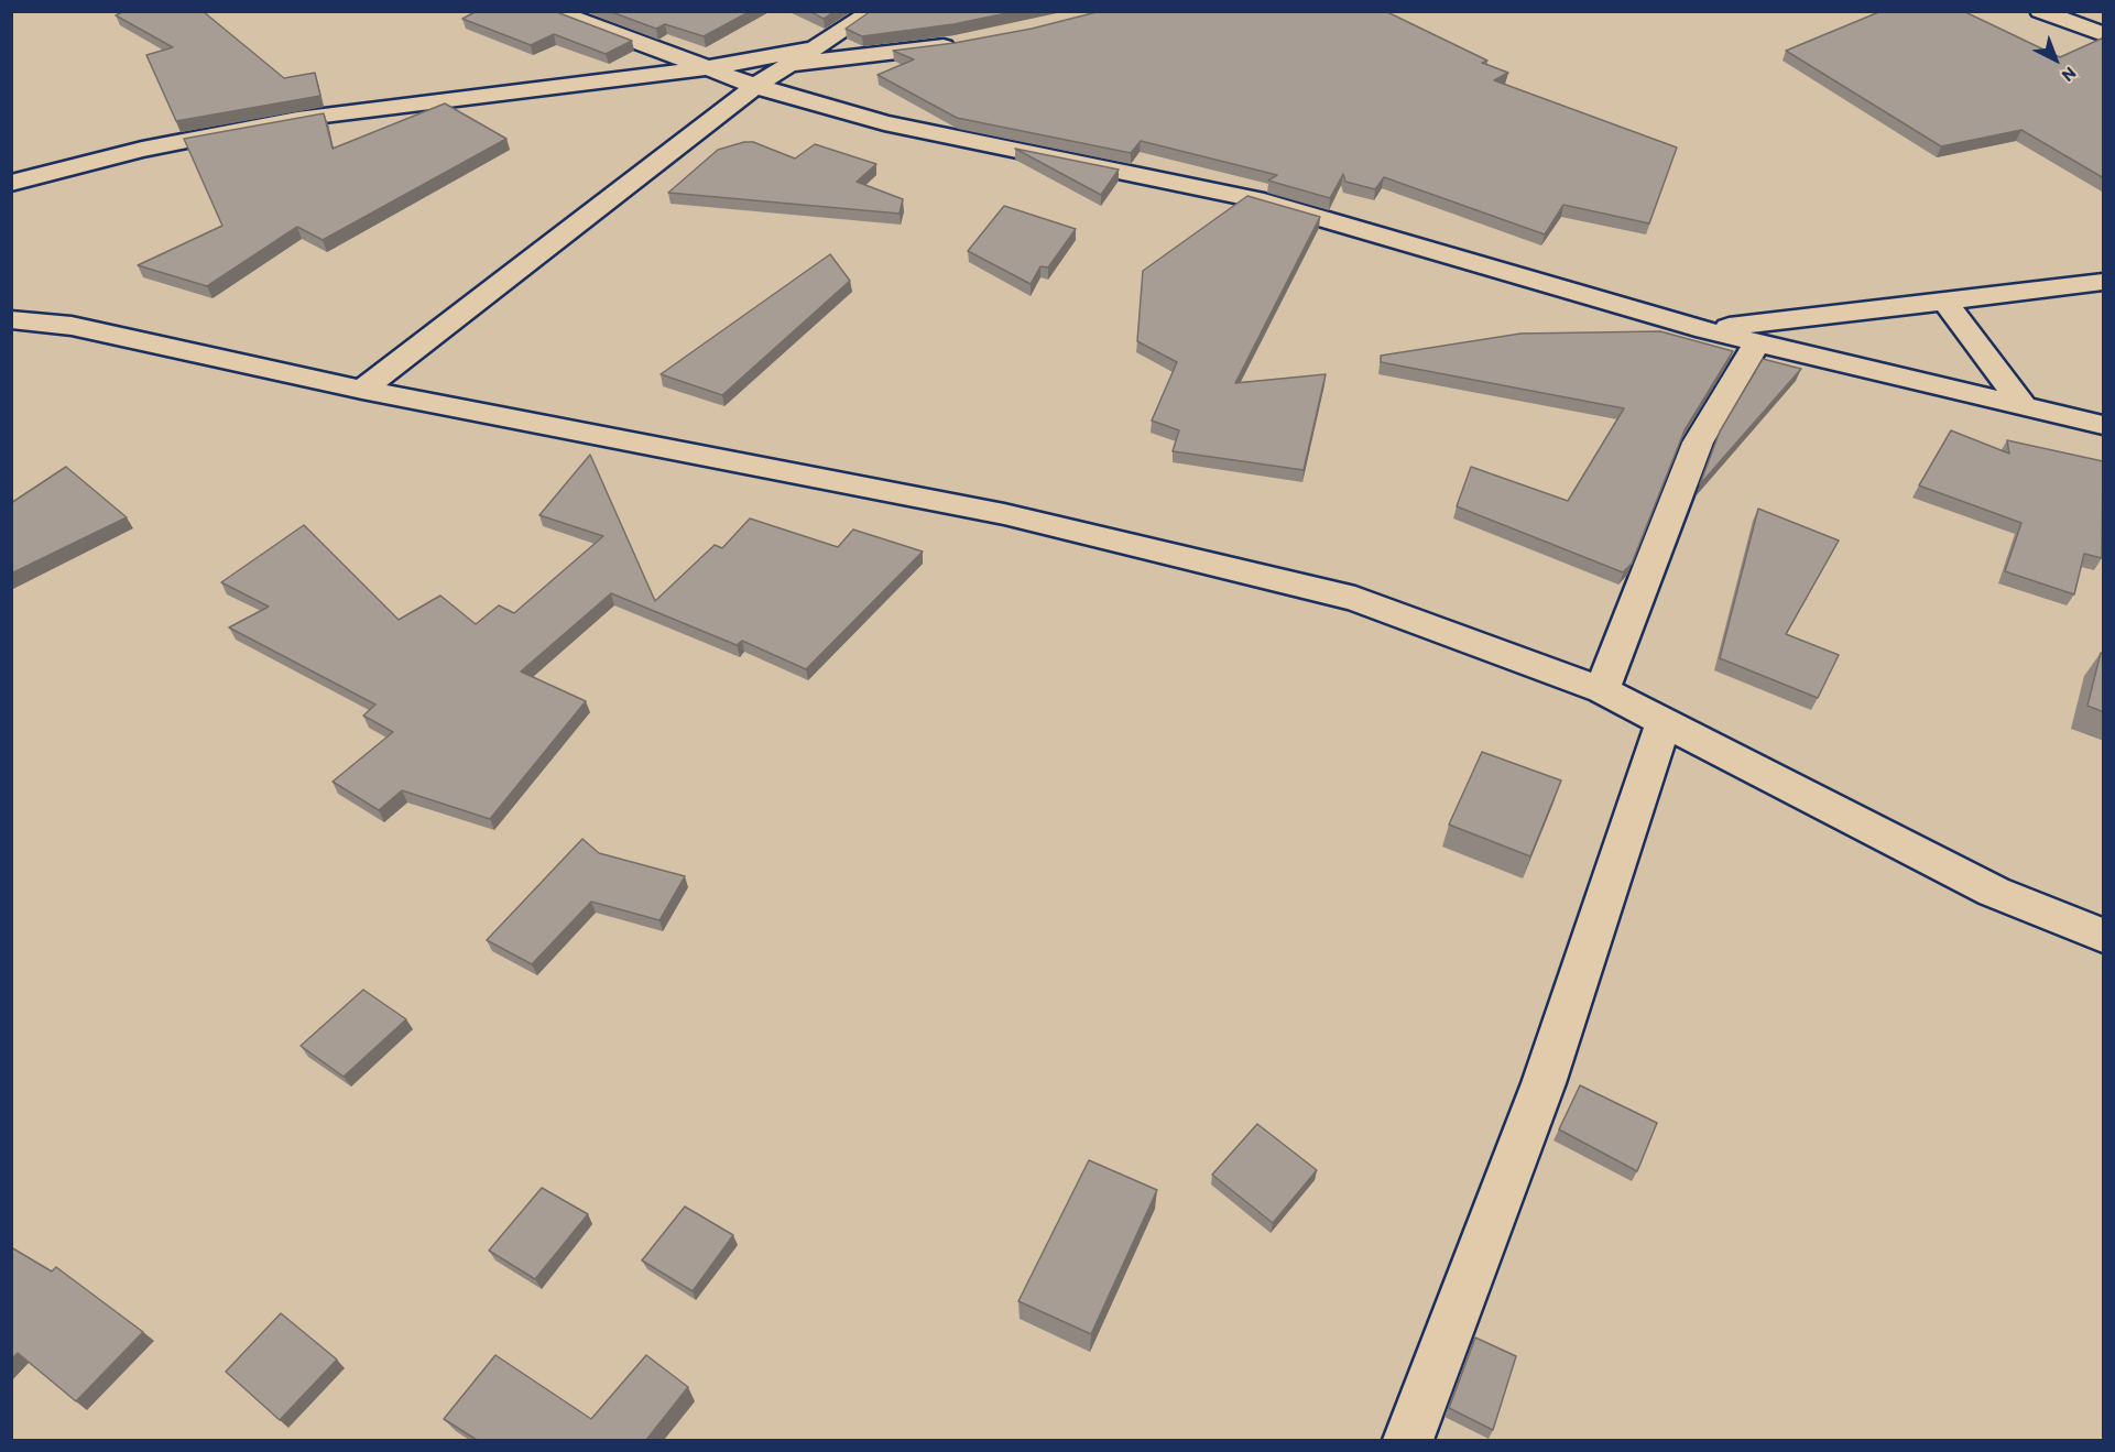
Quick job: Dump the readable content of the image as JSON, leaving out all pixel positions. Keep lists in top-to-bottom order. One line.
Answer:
{"north":"bottom right"}
